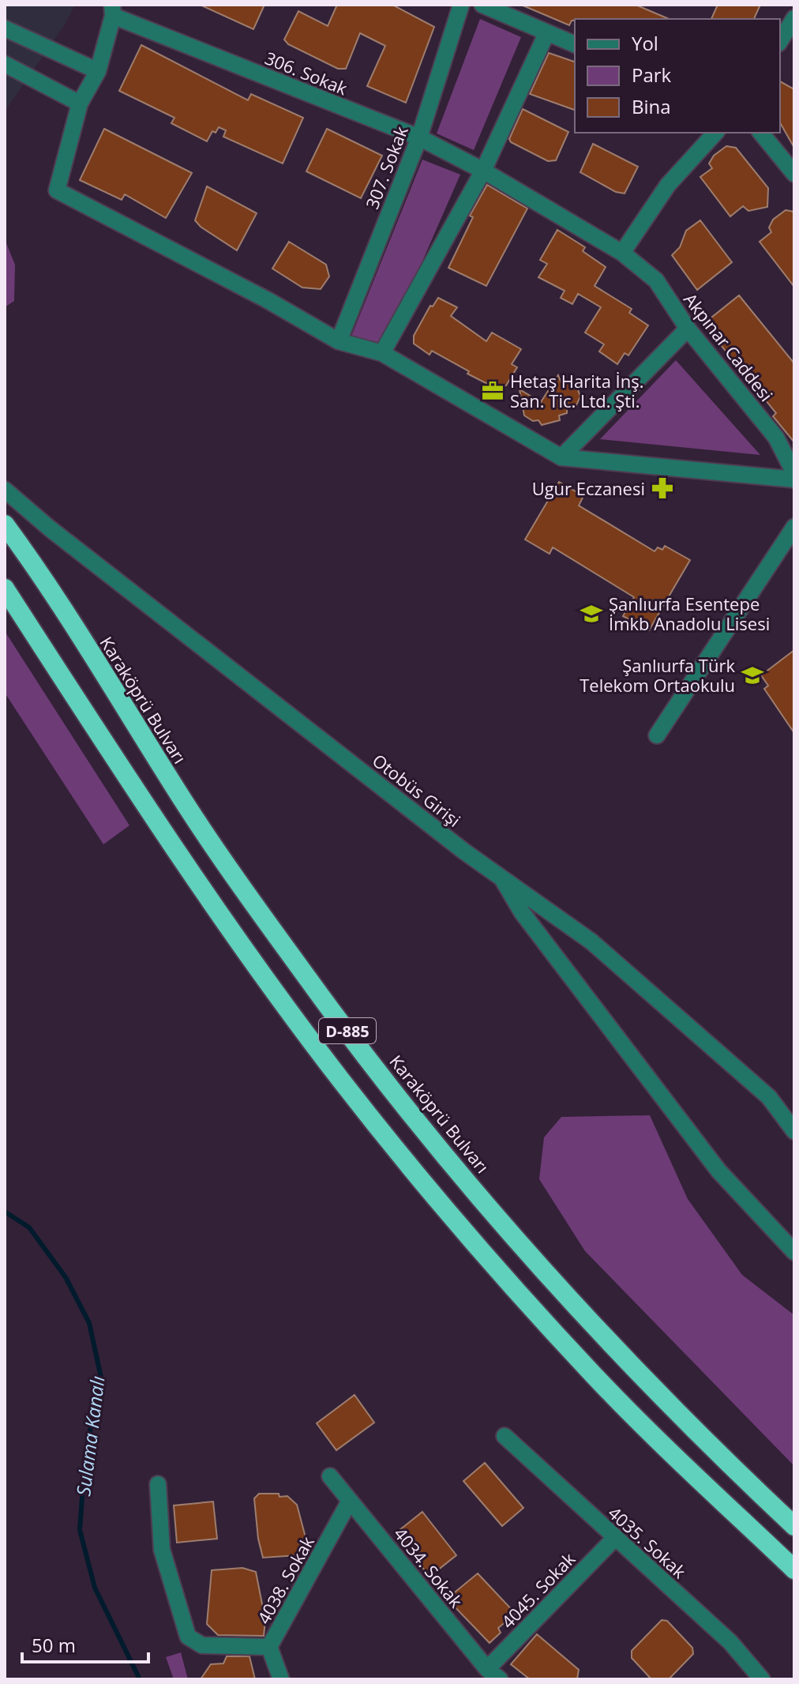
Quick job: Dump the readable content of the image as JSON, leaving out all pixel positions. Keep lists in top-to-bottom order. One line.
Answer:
{"streets":{"highway":["Karaköprü Bulvarı","D-885"],"street":["306. Sokak","307. Sokak","Akpınar Caddesi","Otobüs Girişi","4035. Sokak","4034. Sokak","4038. Sokak","4045. Sokak"]},"crossings":[["306. Sokak","307. Sokak"],["306. Sokak","Akpınar Caddesi"],["Karaköprü Bulvarı","D-885"],["4035. Sokak","4045. Sokak"],["4034. Sokak","4038. Sokak"],["4034. Sokak","4045. Sokak"]],"water":["Sulama Kanalı"],"places":{"office":["Hetaş Harita İnş. San. Tic. Ltd. Şti."],"pharmacy":["Ugur Eczanesi"],"school or university":["Şanlıurfa Esentepe İmkb Anadolu Lisesi","Şanlıurfa Türk Telekom Ortaokulu"]},"legend":["Yol","Park","Bina"],"scale_bar":"50 m"}
